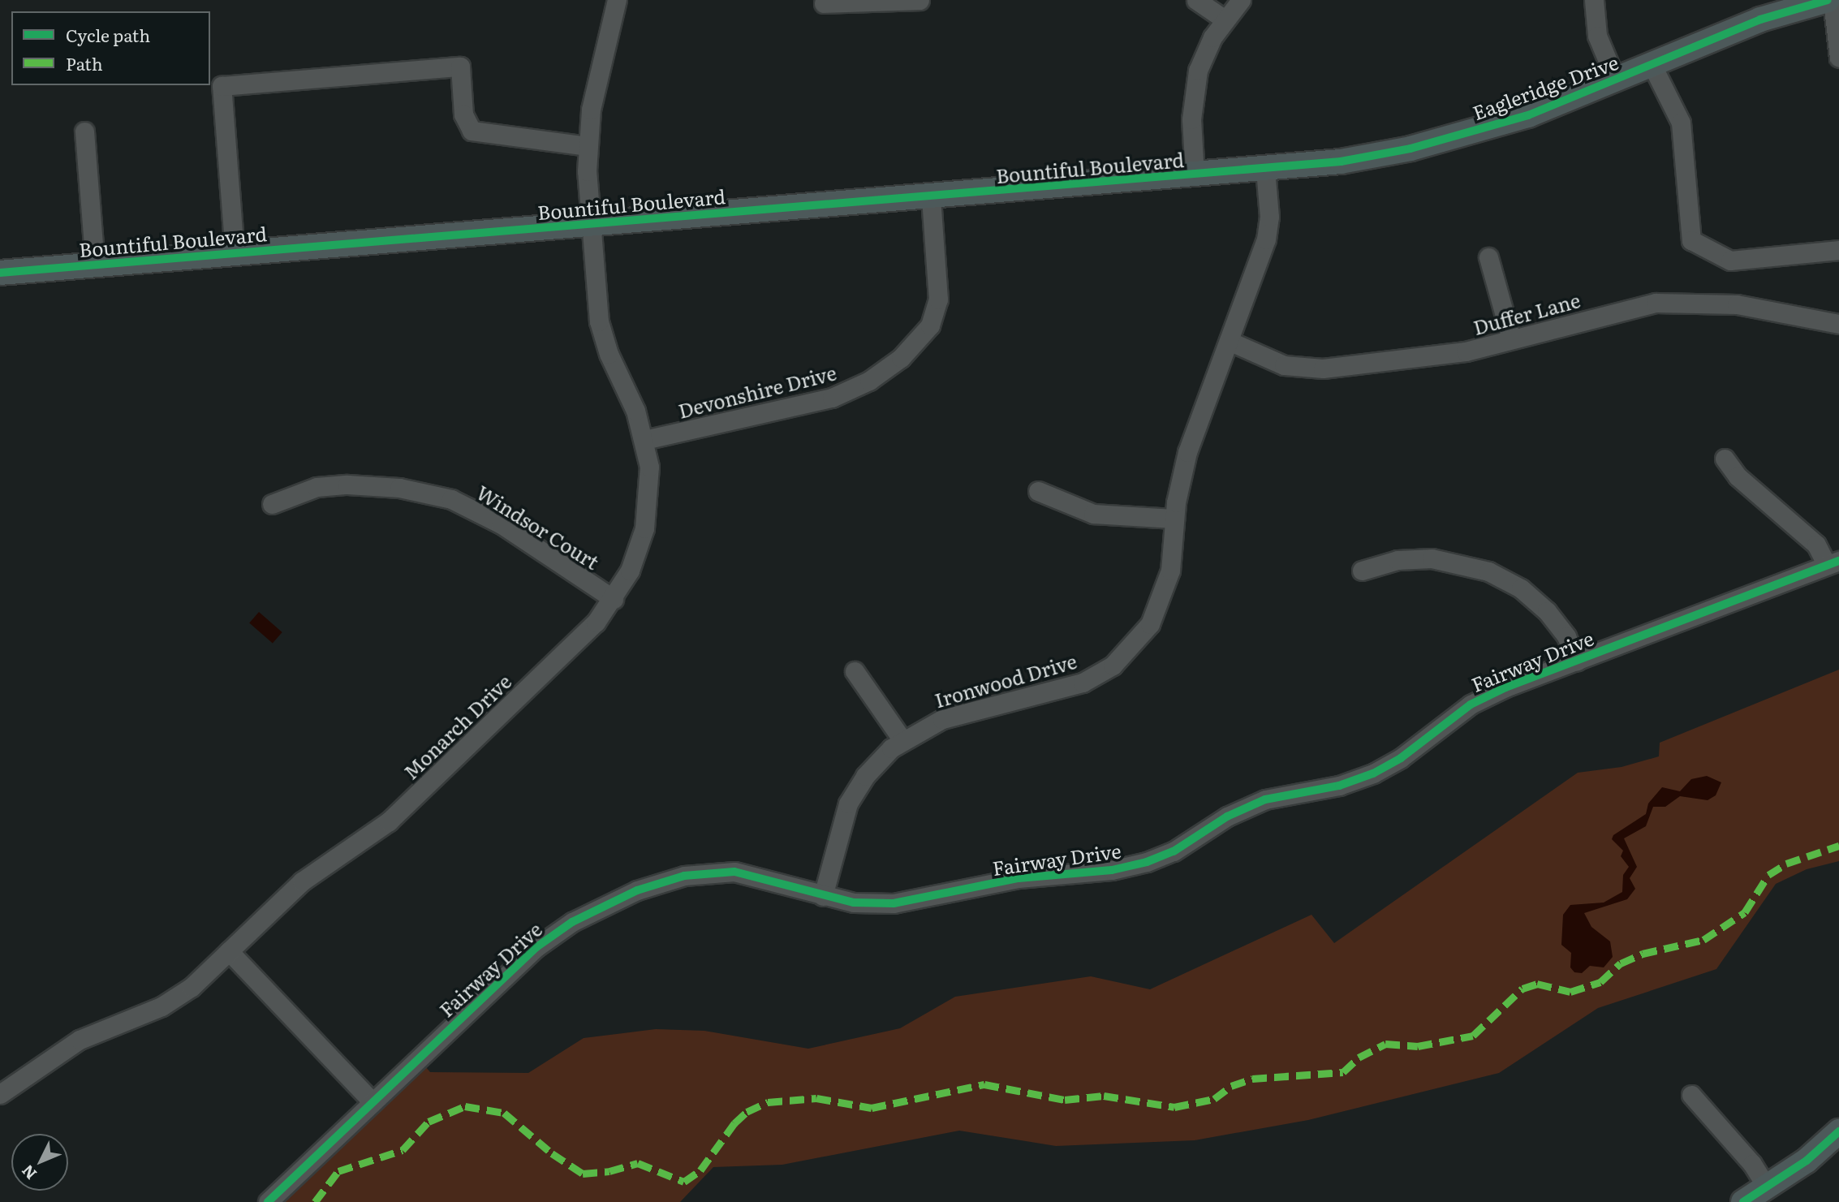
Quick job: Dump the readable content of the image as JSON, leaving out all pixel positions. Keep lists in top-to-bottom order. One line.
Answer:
{"streets":{"main road":["Eagleridge Drive","Bountiful Boulevard"],"street":["Duffer Lane","Devonshire Drive","Windsor Court","Fairway Drive","Ironwood Drive","Monarch Drive"]},"crossings":[["Eagleridge Drive","Bountiful Boulevard"],["Eagleridge Drive","Ironwood Drive"],["Bountiful Boulevard","Devonshire Drive"],["Bountiful Boulevard","Ironwood Drive"],["Bountiful Boulevard","Monarch Drive"],["Duffer Lane","Ironwood Drive"],["Devonshire Drive","Monarch Drive"],["Windsor Court","Monarch Drive"],["Fairway Drive","Ironwood Drive"]],"legend":["Cycle path","Path"],"north":"bottom left"}
